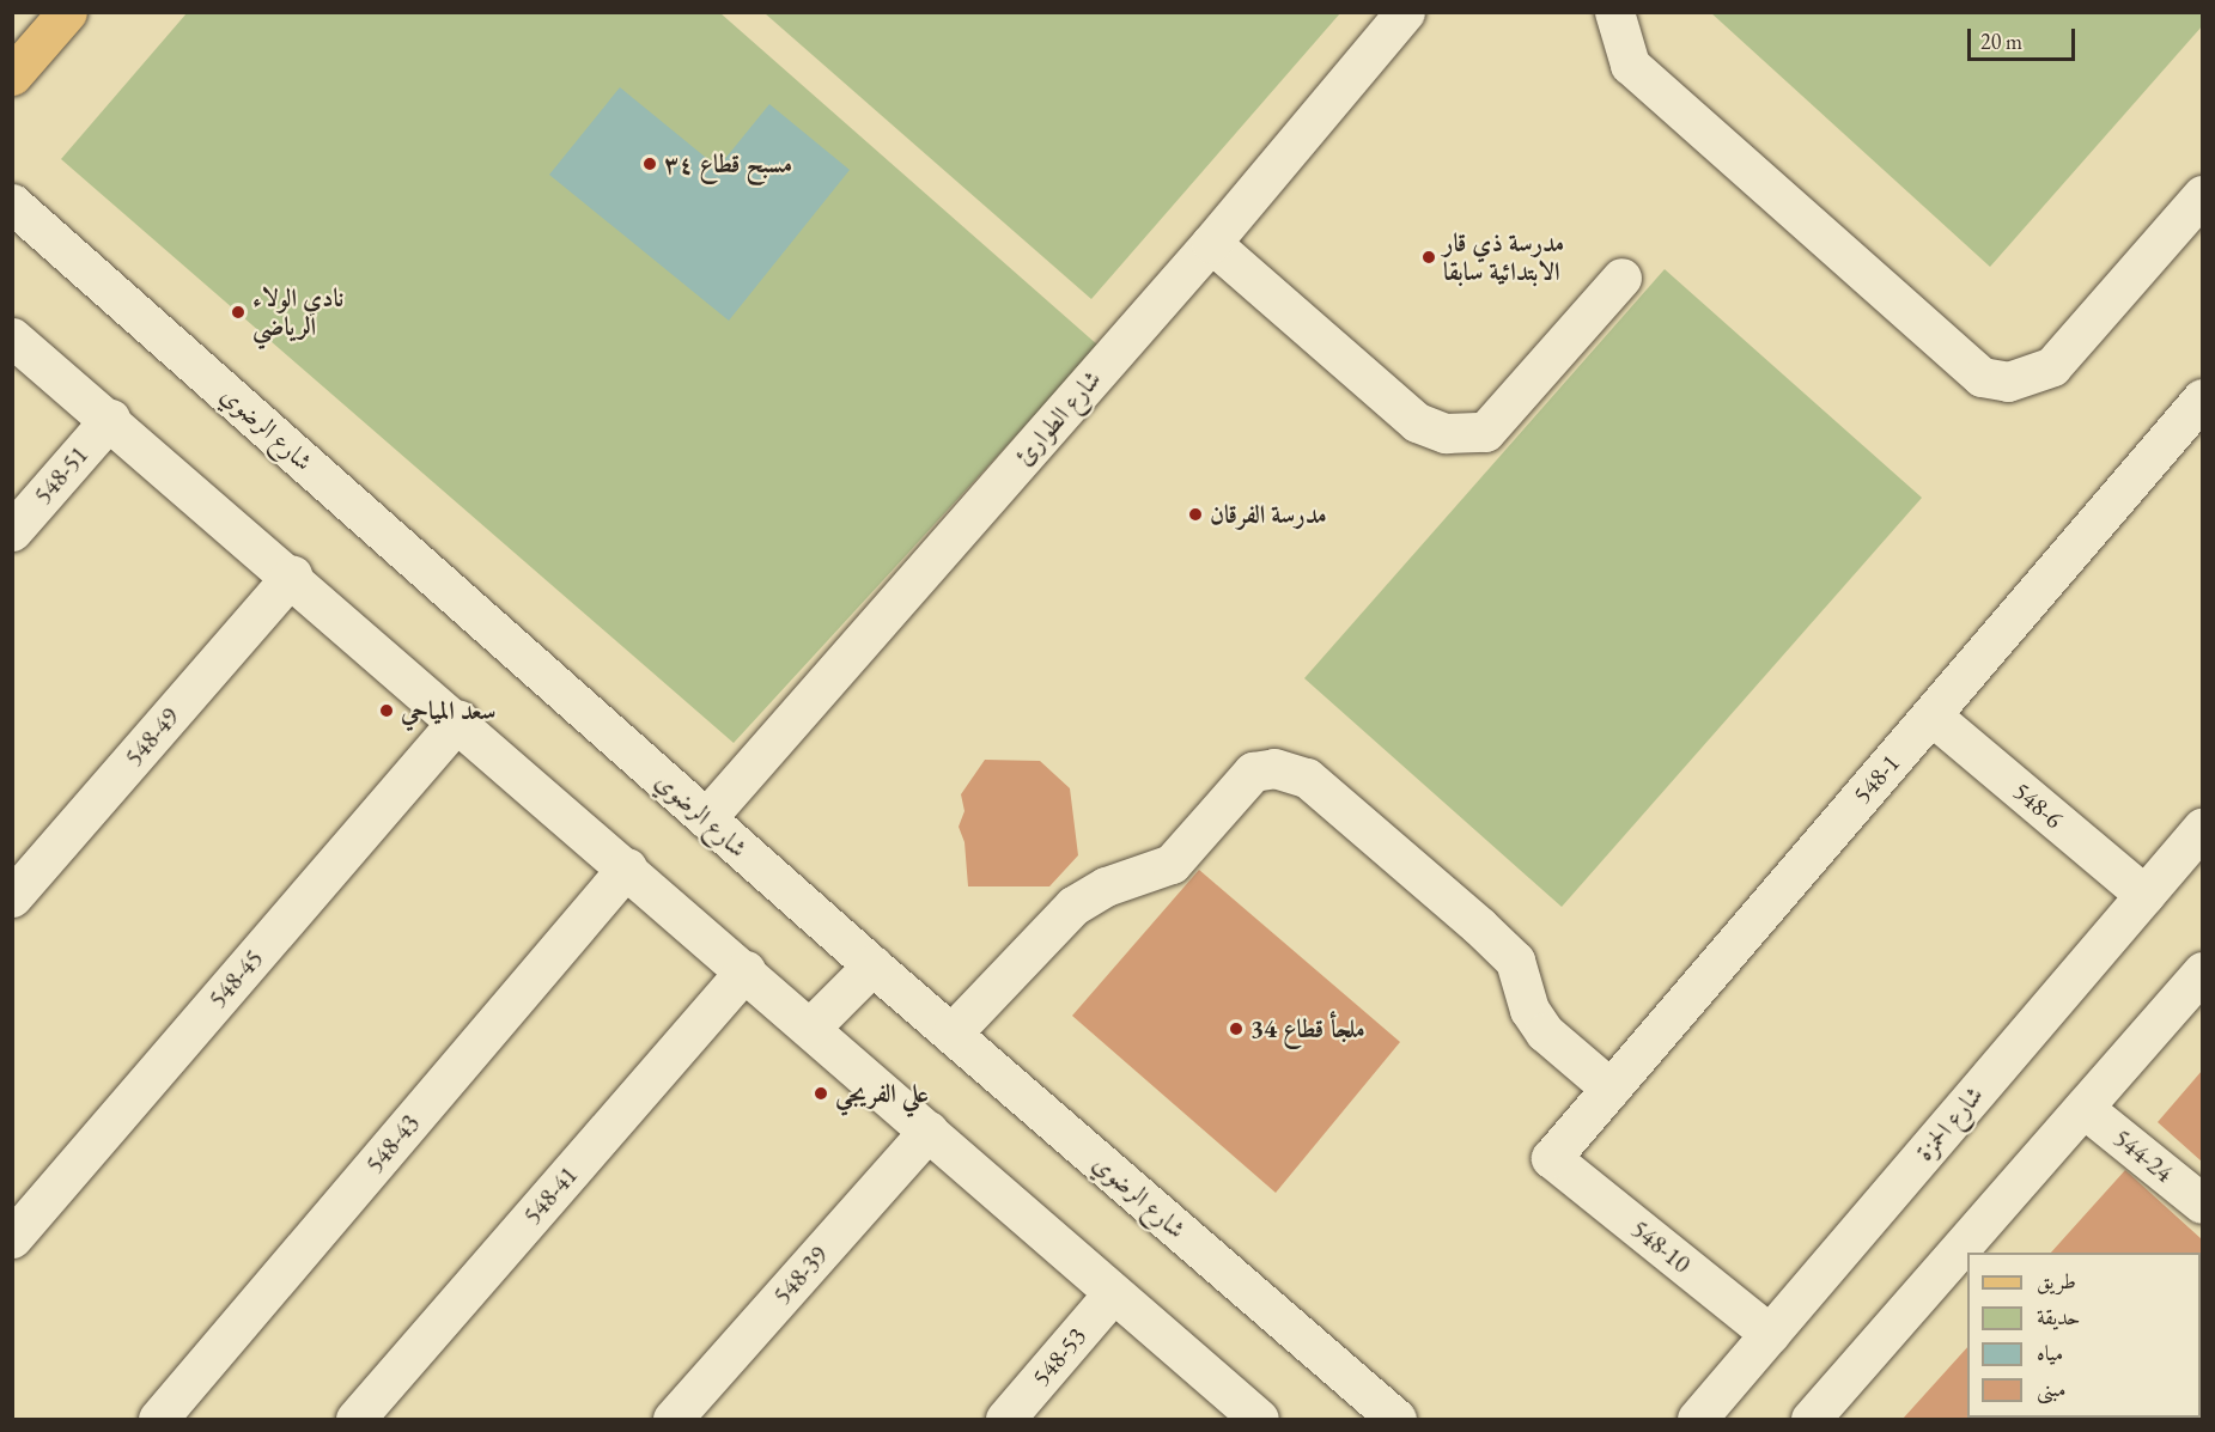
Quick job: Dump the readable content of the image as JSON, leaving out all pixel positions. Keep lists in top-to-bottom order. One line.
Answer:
{"streets":{"street":["شارع الطوارئ","شارع الرضوي","548-51","548-49","548-1","548-6","548-45","شارع الحمزة","548-43","544-24","548-41","548-10","548-39","548-53"]},"crossings":[["شارع الطوارئ","شارع الرضوي"],["548-1","548-6"],["548-1","548-10"],["548-6","شارع الحمزة"],["شارع الحمزة","548-10"]],"places":["مسبح قطاع ٣٤","مدرسة ذي قار الابتدائية سابقا","نادي الولاء الرياضي","مدرسة الفرقان","سعد المياحي","ملجأ قطاع 34","علي الفريجي"],"legend":["طريق","حديقة","مياه","مبنى"],"scale_bar":"20 m"}
